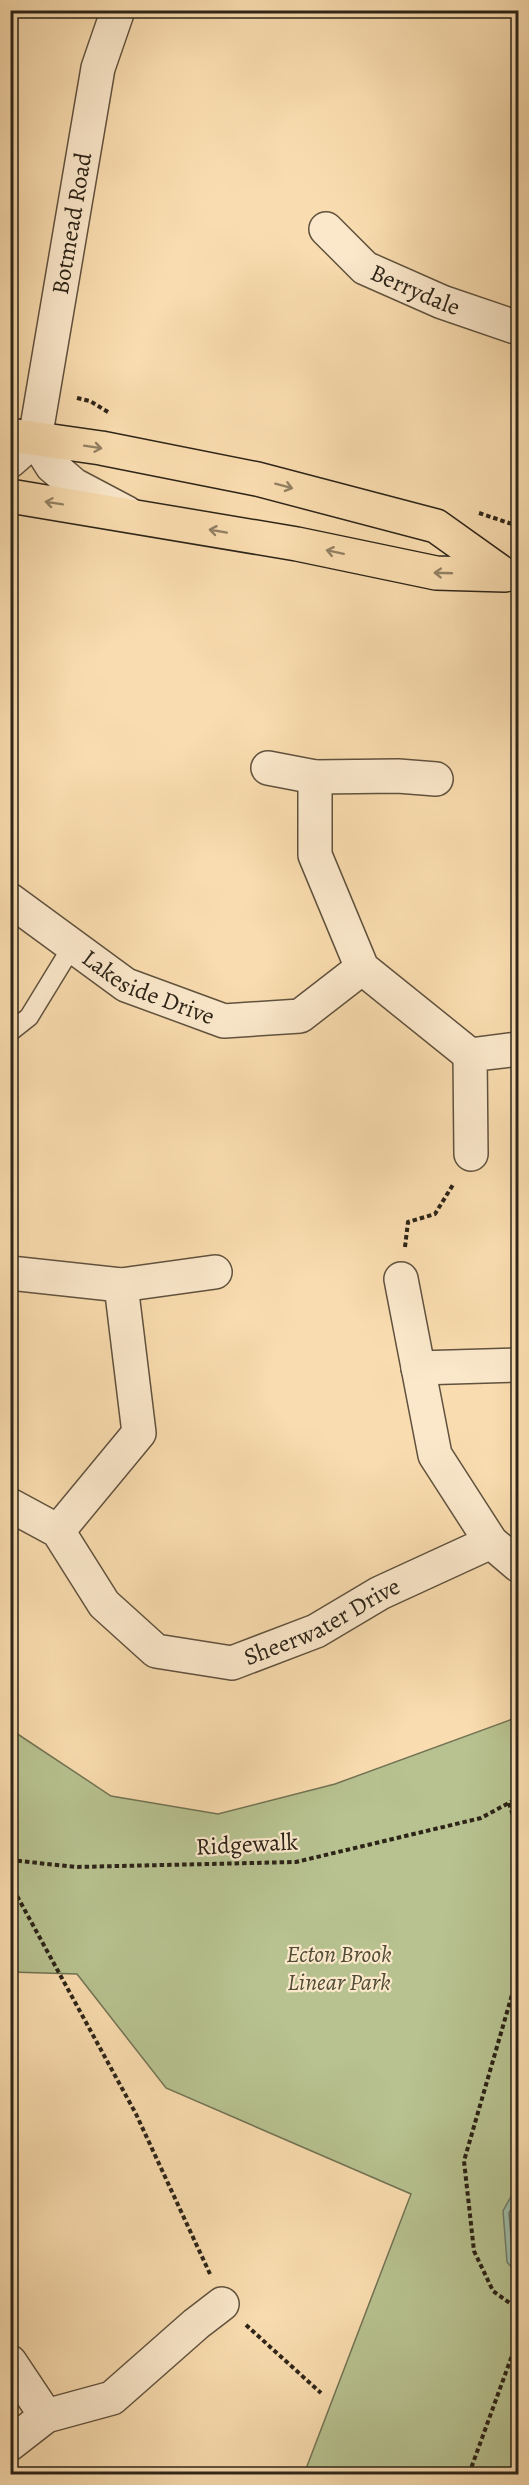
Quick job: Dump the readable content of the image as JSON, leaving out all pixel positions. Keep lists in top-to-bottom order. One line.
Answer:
{"streets":{"street":["Botmead Road","Berrydale","Lakeside Drive","Sheerwater Drive"],"path":["Ridgewalk"]},"parks":["Ecton Brook Linear Park"]}
